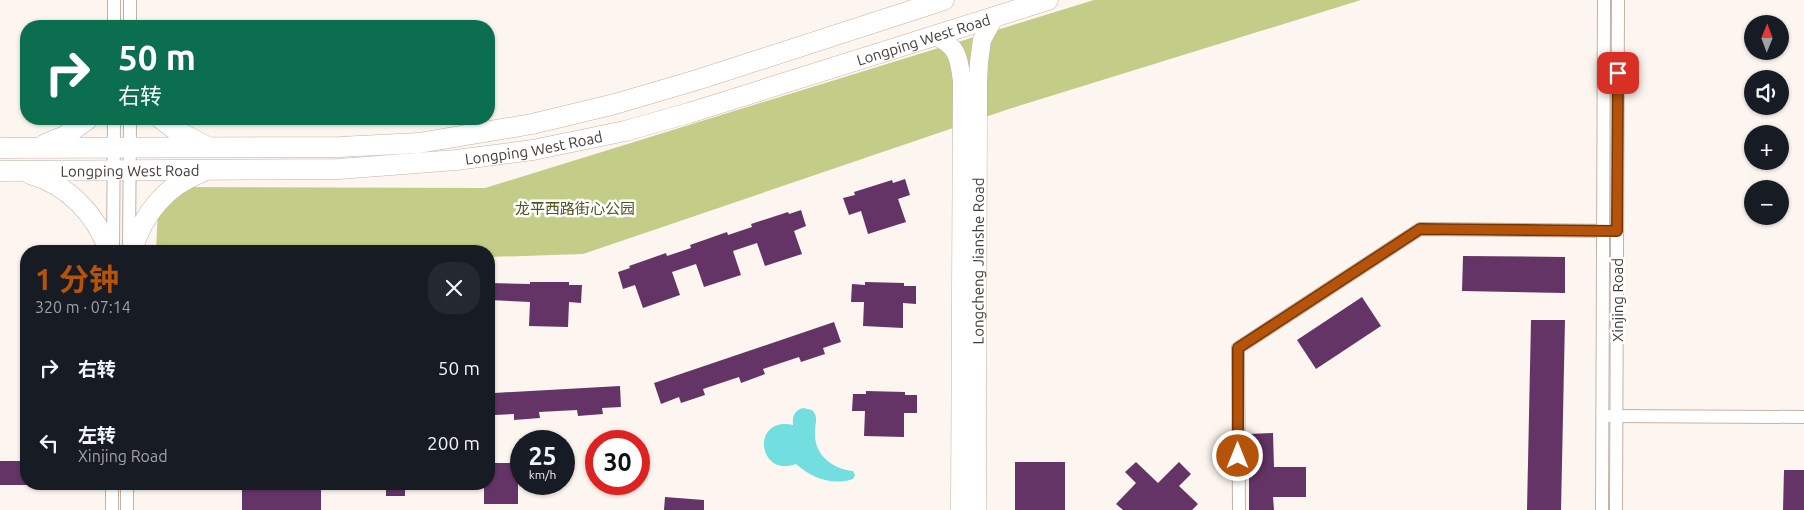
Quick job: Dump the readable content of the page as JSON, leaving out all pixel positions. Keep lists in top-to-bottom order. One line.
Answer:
{"streets":{"main road":["Longping West Road"],"street":["Longcheng Jianshe Road","Xinjing Road"]},"crossings":[["Longping West Road","Longcheng Jianshe Road"]],"parks":["龙平西路街心公园"],"north":"top","page":{"map_buttons":["+","−"],"turn":["50 m","右转"],"heading":["1 分钟","320 m · 07:14"],"list":[{"name":"右转","value":"50 m"},{"name":"左转","note":"Xinjing Road","value":"200 m"}],"speed":"25 km/h","limit":"30"}}
